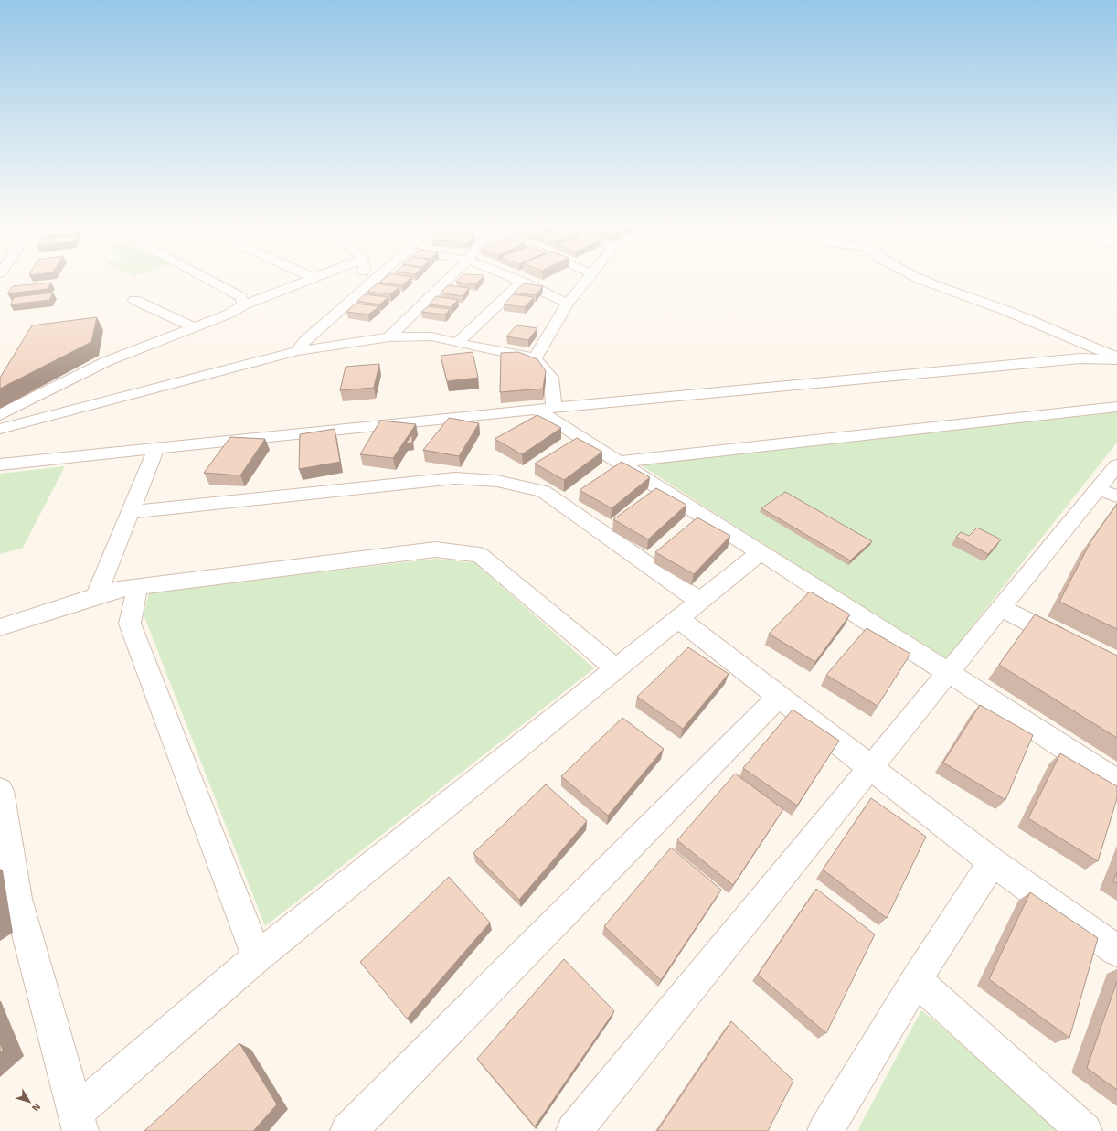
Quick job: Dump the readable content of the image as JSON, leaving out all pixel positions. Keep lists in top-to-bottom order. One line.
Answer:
{"north":"bottom right"}
